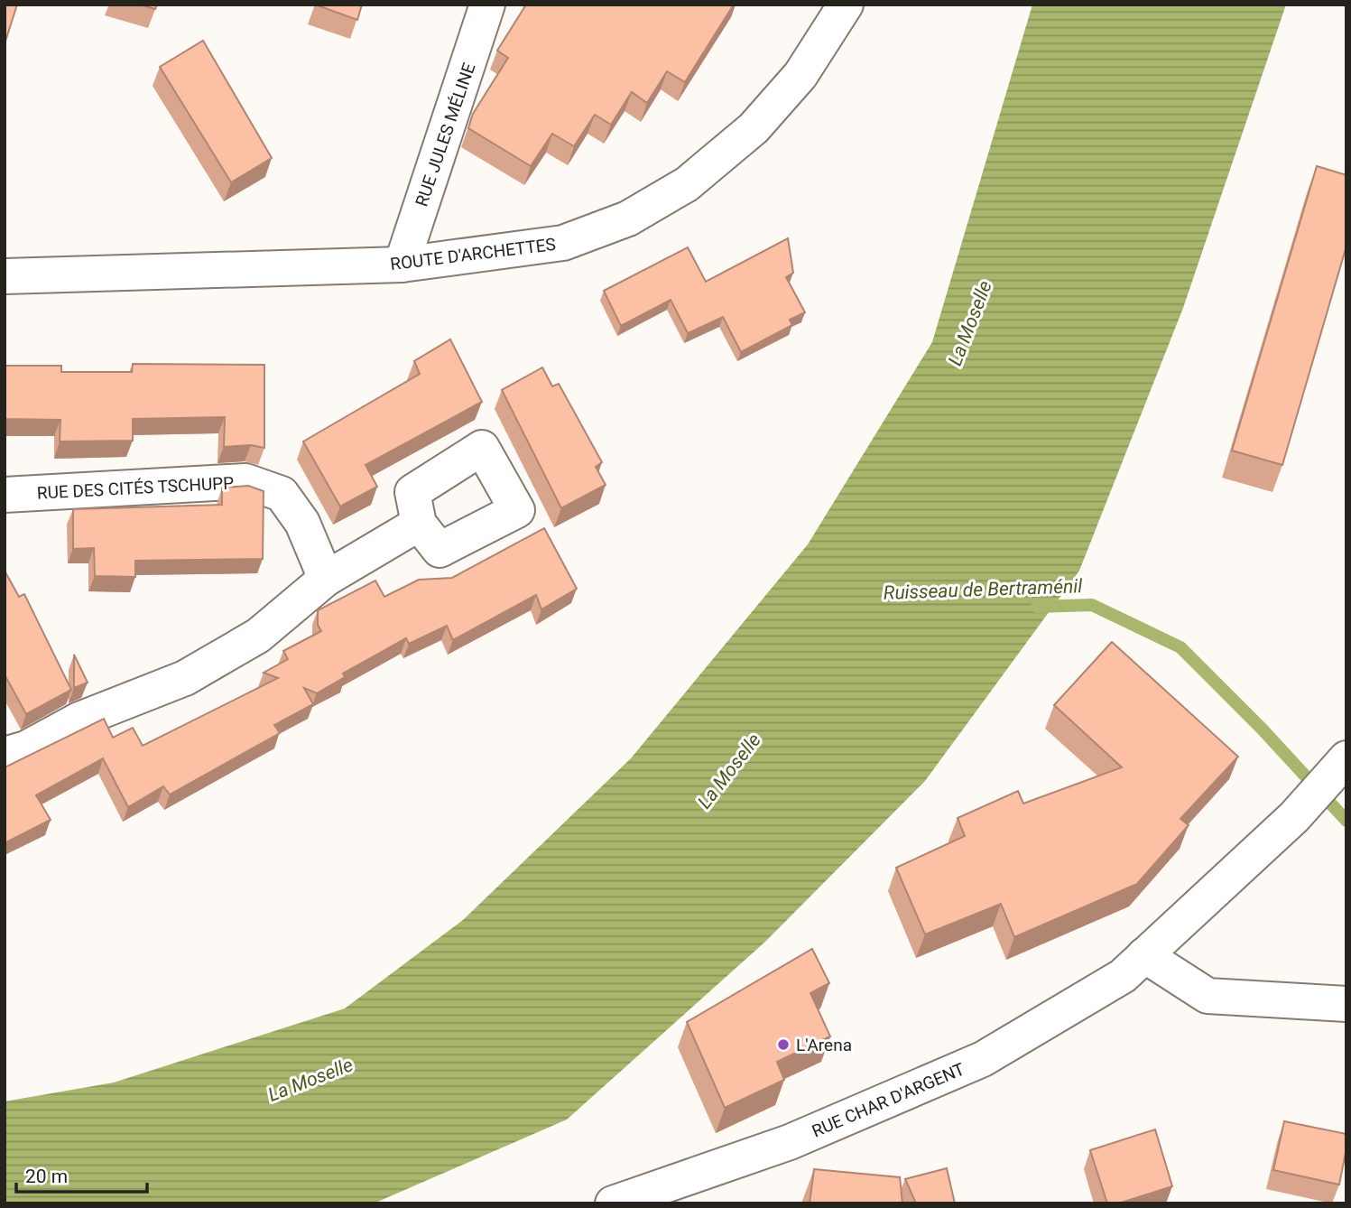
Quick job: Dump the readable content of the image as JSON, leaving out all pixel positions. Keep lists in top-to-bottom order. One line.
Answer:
{"streets":{"street":["RUE JULES MÉLINE","ROUTE D'ARCHETTES","RUE DES CITÉS TSCHUPP","RUE CHAR D'ARGENT"]},"crossings":[["RUE JULES MÉLINE","ROUTE D'ARCHETTES"]],"water":["La Moselle","Ruisseau de Bertraménil"],"places":["L'Arena"],"scale_bar":"20 m"}
